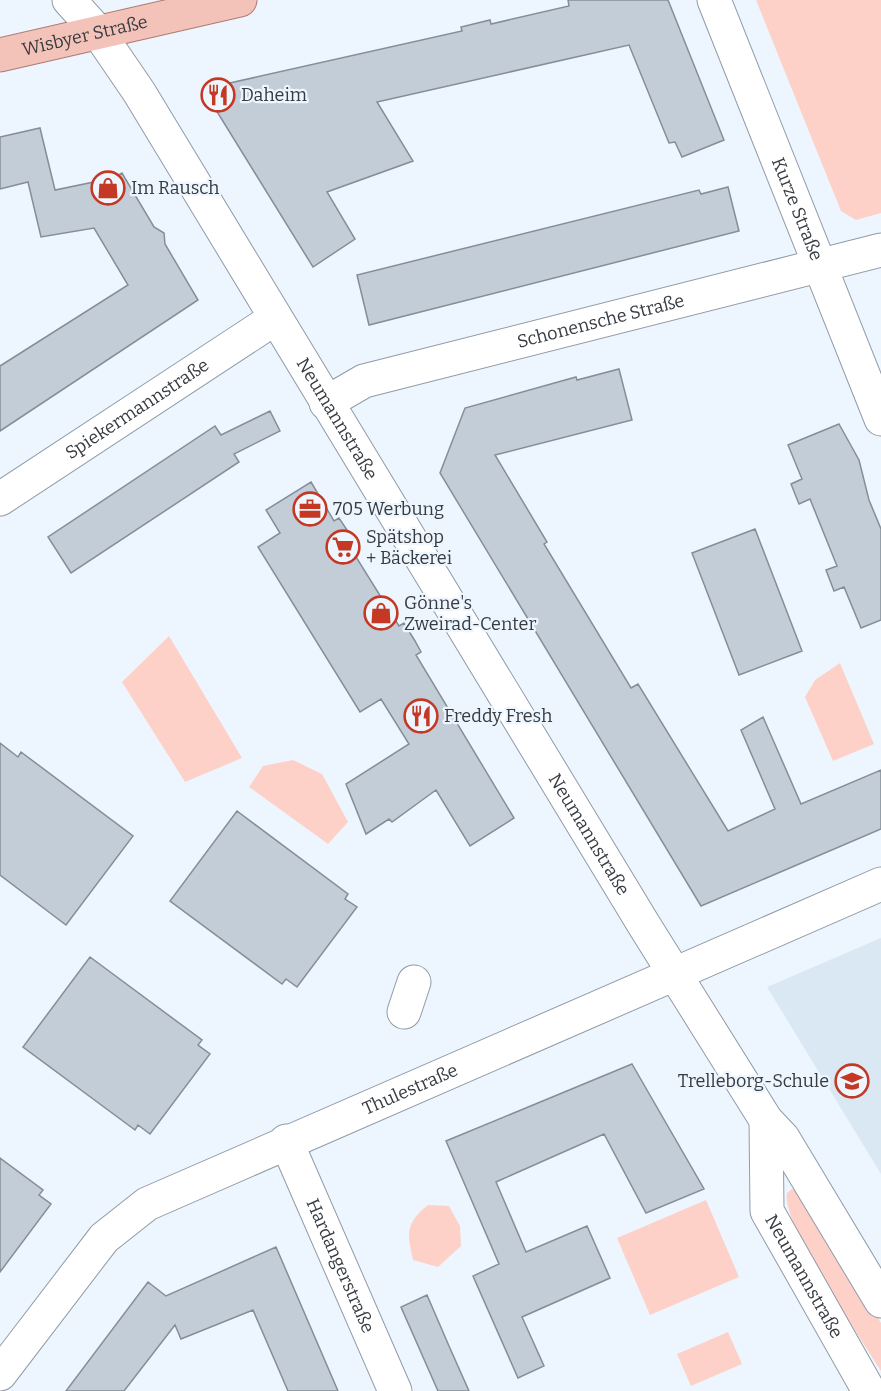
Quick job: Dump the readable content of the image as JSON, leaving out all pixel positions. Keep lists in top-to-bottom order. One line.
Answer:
{"streets":{"main road":["Wisbyer Straße"],"street":["Kurze Straße","Schonensche Straße","Spiekermannstraße","Neumannstraße","Thulestraße","Hardangerstraße"]},"crossings":[["Wisbyer Straße","Neumannstraße"],["Kurze Straße","Schonensche Straße"],["Schonensche Straße","Neumannstraße"],["Spiekermannstraße","Neumannstraße"],["Neumannstraße","Thulestraße"],["Thulestraße","Hardangerstraße"]],"places":{"restaurant":["Daheim","Freddy Fresh"],"shop":["Im Rausch","Gönne's Zweirad-Center"],"office":["705 Werbung"],"supermarket":["Spätshop + Bäckerei"],"school or university":["Trelleborg-Schule"]}}
